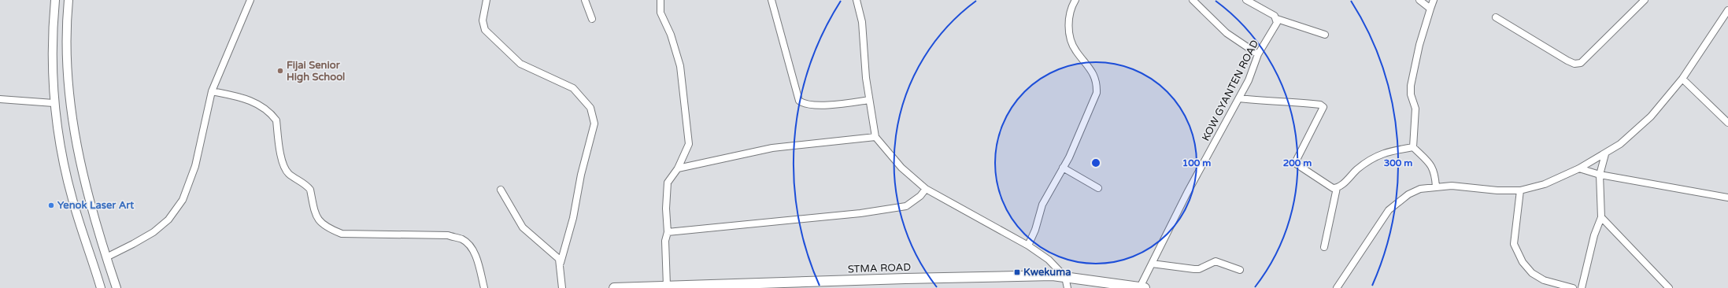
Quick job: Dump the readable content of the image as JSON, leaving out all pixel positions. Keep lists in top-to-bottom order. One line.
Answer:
{"streets":{"main road":["STMA ROAD"],"street":["KOW GYANTEN ROAD"]},"crossings":[["KOW GYANTEN ROAD","STMA ROAD"]],"places":{"other":["Fijai Senior High School","Yenok Laser Art"],"transit":["Kwekuma"]},"rings":["100 m","200 m","300 m"]}
